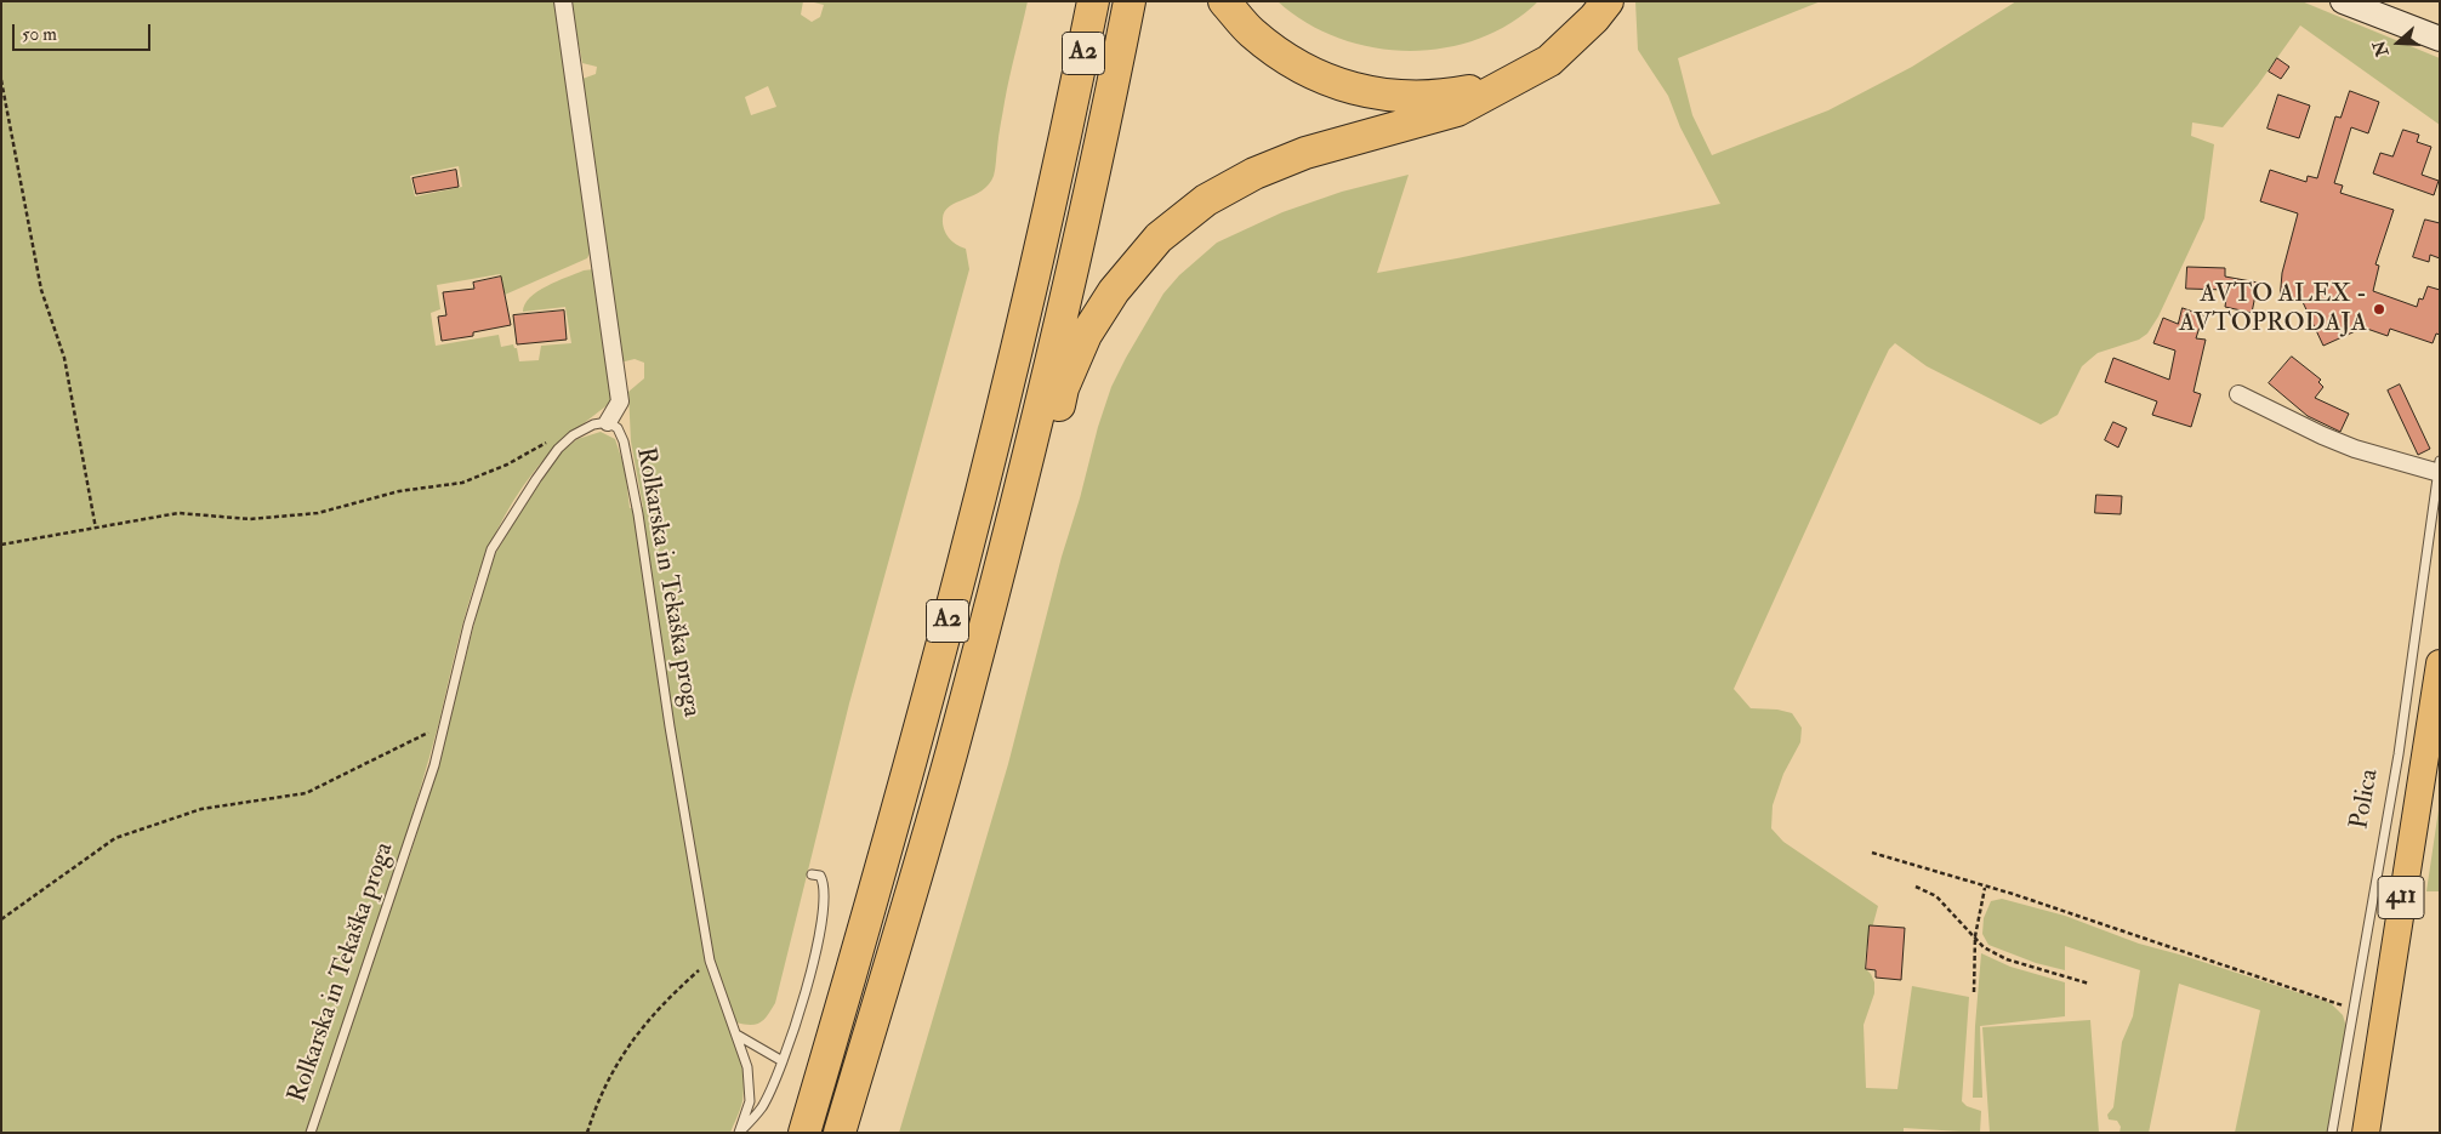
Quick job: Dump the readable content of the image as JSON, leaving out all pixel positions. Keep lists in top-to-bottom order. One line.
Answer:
{"streets":{"highway":["A2"],"main road":["411"],"street":["Polica"],"lane":["Rolkarska in Tekaška proga"]},"places":["AVTO ALEX - AVTOPRODAJA"],"scale_bar":"50 m","north":"left"}
